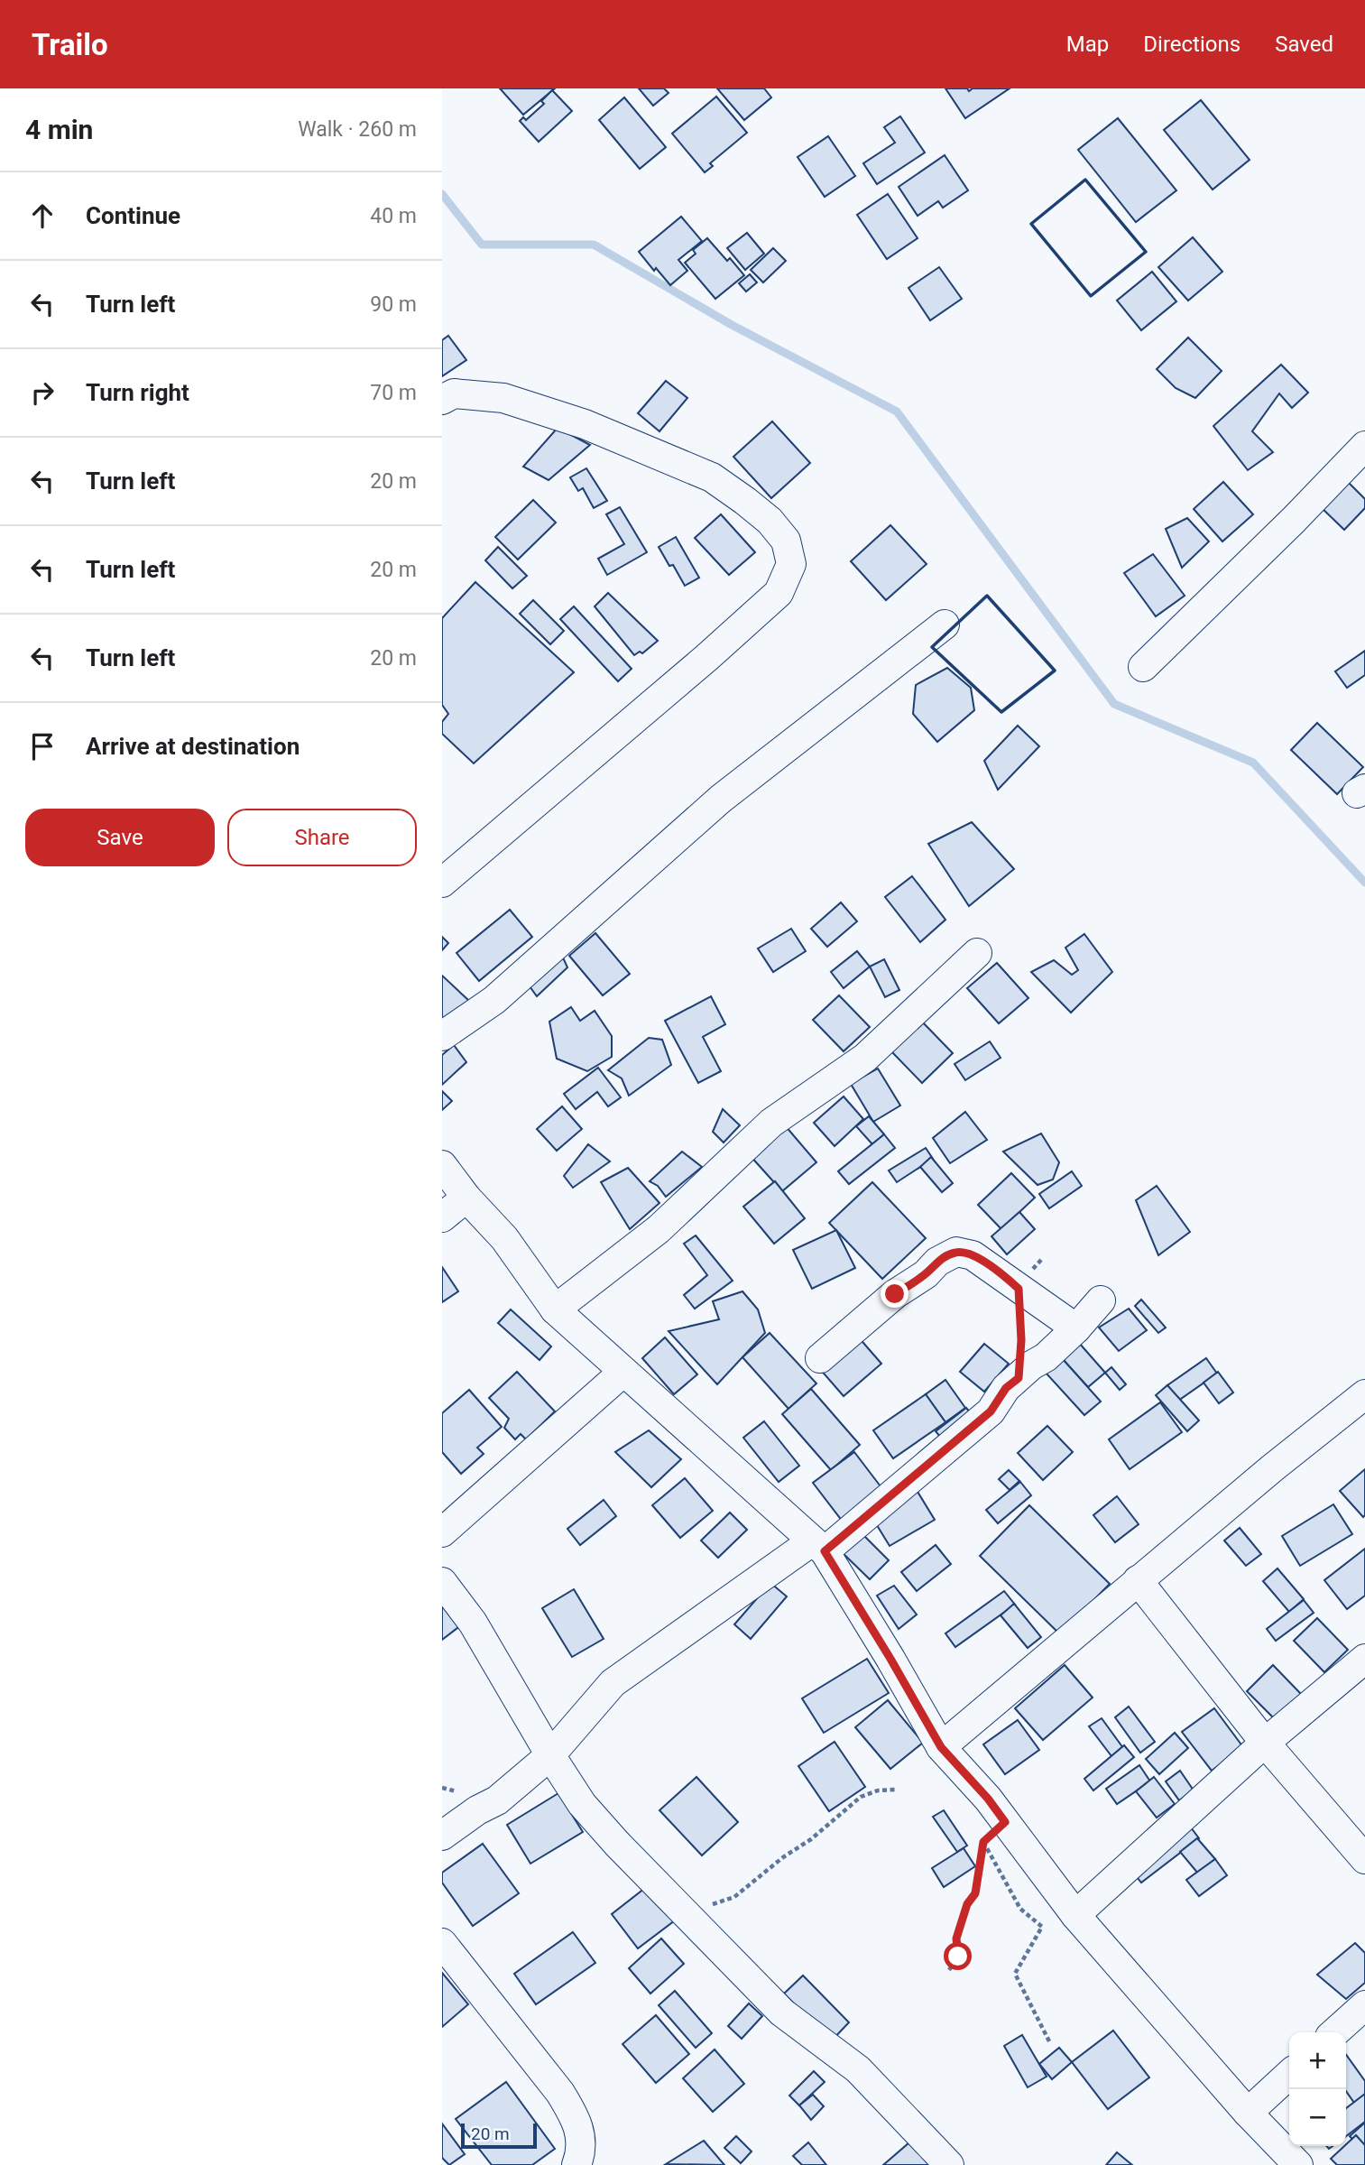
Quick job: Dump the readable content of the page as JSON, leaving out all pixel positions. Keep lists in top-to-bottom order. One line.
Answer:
{"scale_bar":"20 m","page":{"header":"Trailo","nav":["Map","Directions","Saved"],"heading":["4 min","Walk · 260 m"],"list":[["Continue","40 m"],["Turn left","90 m"],["Turn right","70 m"],["Turn left","20 m"],["Turn left","20 m"],["Turn left","20 m"],"Arrive at destination"],"buttons":["Save","Share"],"map_buttons":["+","−"],"scale":"20 m"}}
